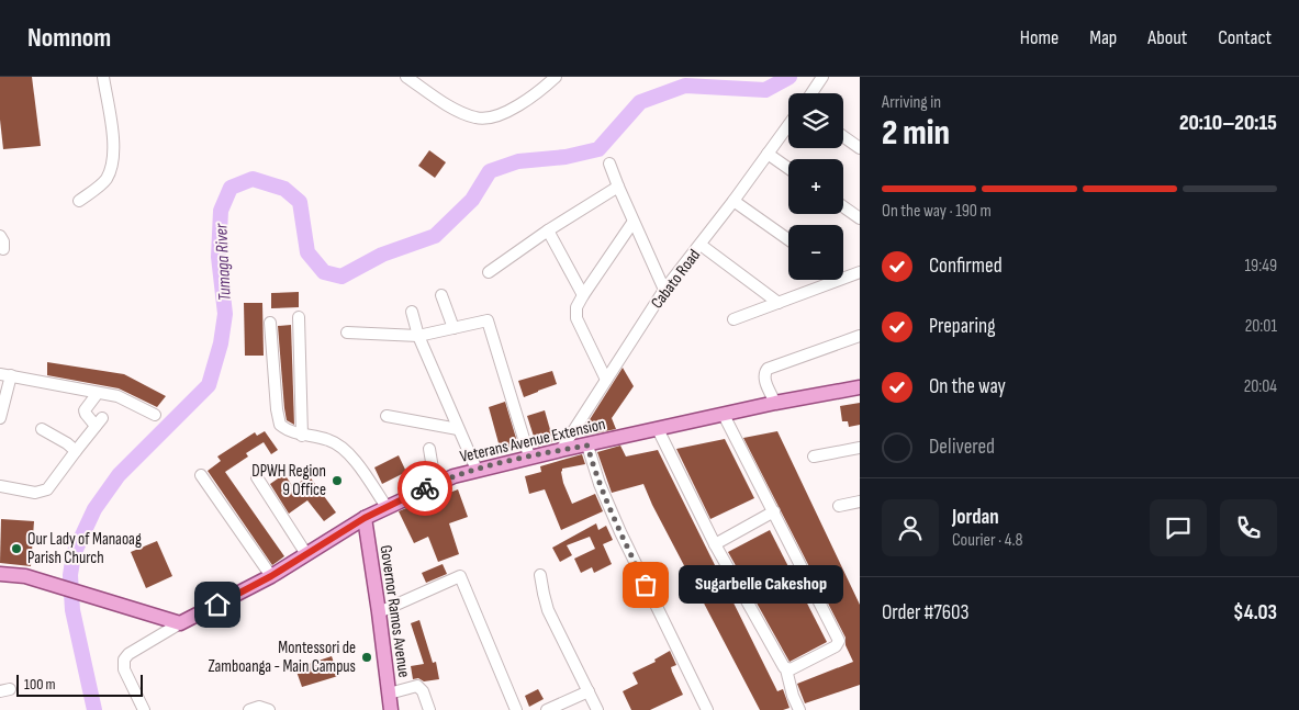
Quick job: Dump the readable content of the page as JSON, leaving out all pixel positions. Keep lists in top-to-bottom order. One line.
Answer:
{"streets":{"main road":["Veterans Avenue Extension","Governor Ramos Avenue"],"street":["Cabato Road"]},"crossings":[["Cabato Road","Veterans Avenue Extension"],["Veterans Avenue Extension","Governor Ramos Avenue"]],"water":["Tumaga River"],"places":["DPWH Region 9 Office","Our Lady of Manaoag Parish Church","Sugarbelle Cakeshop","Montessori de Zamboanga - Main Campus"],"scale_bar":"100 m","page":{"header":"Nomnom","nav":["Home","Map","About","Contact"],"heading":["2 min","Arriving in","20:10–20:15"],"panel":["Jordan","Courier · 4.8","Order #7603","$4.03"],"map_buttons":["+","−"],"bar":"On the way · 190 m","list":[["Confirmed","19:49"],["Preparing","20:01"],["On the way","20:04"],"Delivered"],"bubble":"Sugarbelle Cakeshop","scale":"100 m"}}
